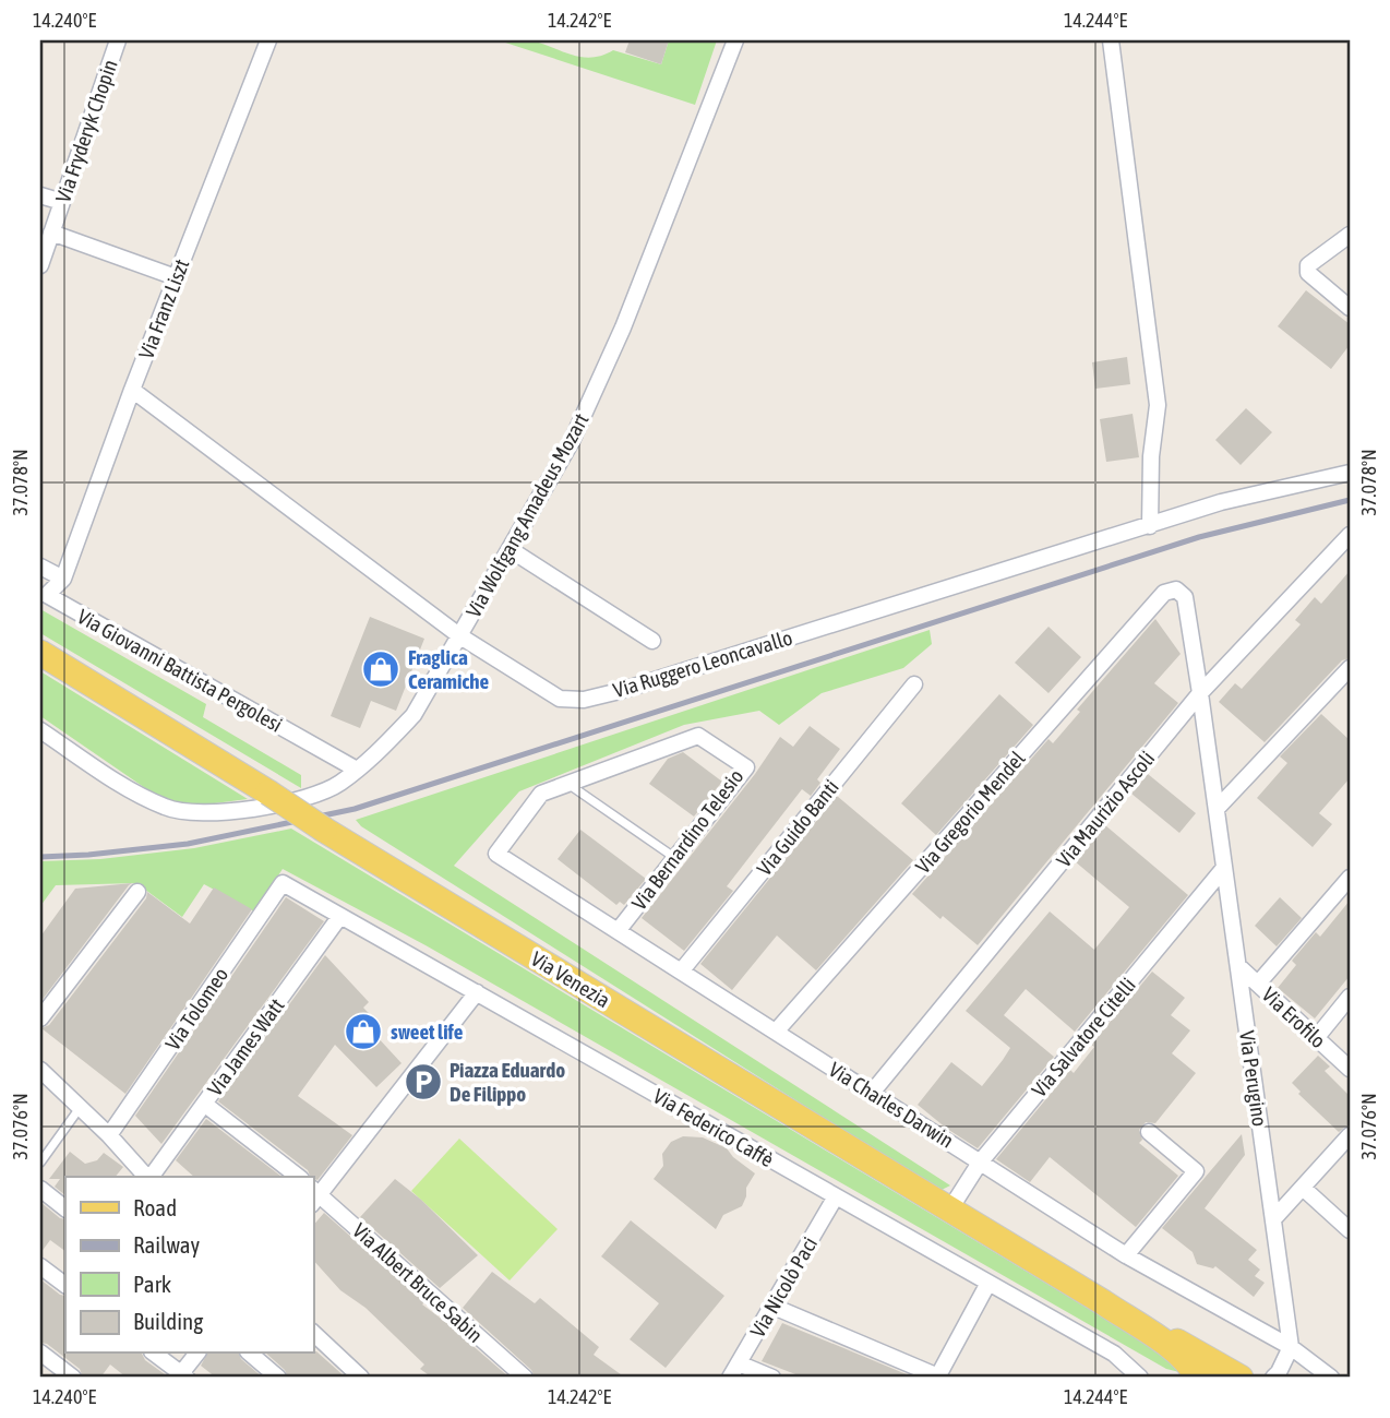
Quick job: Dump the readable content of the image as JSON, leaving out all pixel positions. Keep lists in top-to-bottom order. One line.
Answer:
{"streets":{"main road":["Via Venezia"],"street":["Via Fryderyk Chopin","Via Franz Liszt","Via Wolfgang Amadeus Mozart","Via Ruggero Leoncavallo","Via Giovanni Battista Pergolesi","Via Maurizio Ascoli","Via Gregorio Mendel","Via Guido Banti","Via Bernardino Telesio","Via Tolomeo","Via Erofilo","Via Salvatore Citelli","Via James Watt","Via Perugino","Via Charles Darwin","Via Federico Caffè","Via Albert Bruce Sabin","Via Nicolò Paci"]},"crossings":[["Via Franz Liszt","Via Ruggero Leoncavallo"],["Via Franz Liszt","Via Giovanni Battista Pergolesi"],["Via Wolfgang Amadeus Mozart","Via Ruggero Leoncavallo"],["Via Wolfgang Amadeus Mozart","Via Giovanni Battista Pergolesi"],["Via Maurizio Ascoli","Via Perugino"],["Via Maurizio Ascoli","Via Charles Darwin"],["Via Gregorio Mendel","Via Perugino"],["Via Gregorio Mendel","Via Charles Darwin"],["Via Guido Banti","Via Charles Darwin"],["Via Bernardino Telesio","Via Charles Darwin"],["Via Venezia","Via Salvatore Citelli"],["Via Tolomeo","Via Federico Caffè"],["Via Erofilo","Via Perugino"],["Via Salvatore Citelli","Via Perugino"],["Via Salvatore Citelli","Via Charles Darwin"],["Via James Watt","Via Federico Caffè"],["Via Perugino","Via Charles Darwin"],["Via Federico Caffè","Via Nicolò Paci"]],"places":{"shop":["Fraglica Ceramiche","sweet life"],"parking":["Piazza Eduardo De Filippo"]},"legend":["Road","Railway","Park","Building"],"coordinates":["14.240°E","14.242°E","14.244°E","37.078°N","37.076°N"]}
